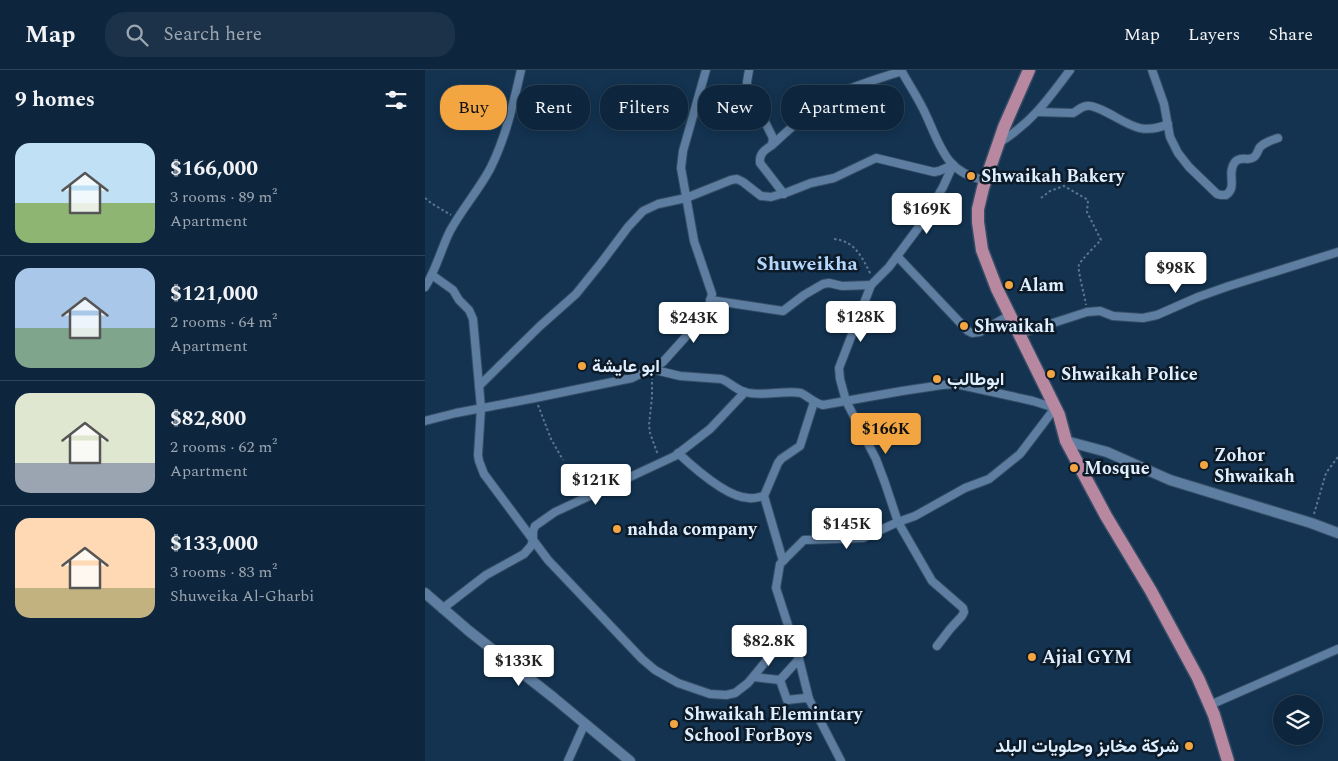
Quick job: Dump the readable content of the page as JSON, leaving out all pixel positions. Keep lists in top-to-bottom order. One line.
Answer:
{"districts":["Shuweikha"],"places":["Shwaikah Bakery","Alam","Shwaikah","ابو عايشة","Shwaikah Police","ابوطالب","Zohor Shwaikah","Mosque","nahda company","Ajial GYM","Shwaikah Elemintary School ForBoys","شركة مخابز وحلويات البلد"],"page":{"header":"Map","search":"Search here","nav":["Map","Layers","Share"],"heading":"9 homes","chip":["Buy","Rent","Filters","New","Apartment"],"list":[{"name":"$166,000","note":"3 rooms · 89 m² · Apartment"},{"name":"$121,000","note":"2 rooms · 64 m² · Apartment"},{"name":"$82,800","note":"2 rooms · 62 m² · Apartment"},{"name":"$133,000","note":"3 rooms · 83 m² · Shuweika Al-Gharbi"}],"price":["$169K","$98K","$128K","$243K","$166K","$121K","$145K","$82.8K","$133K"]}}
